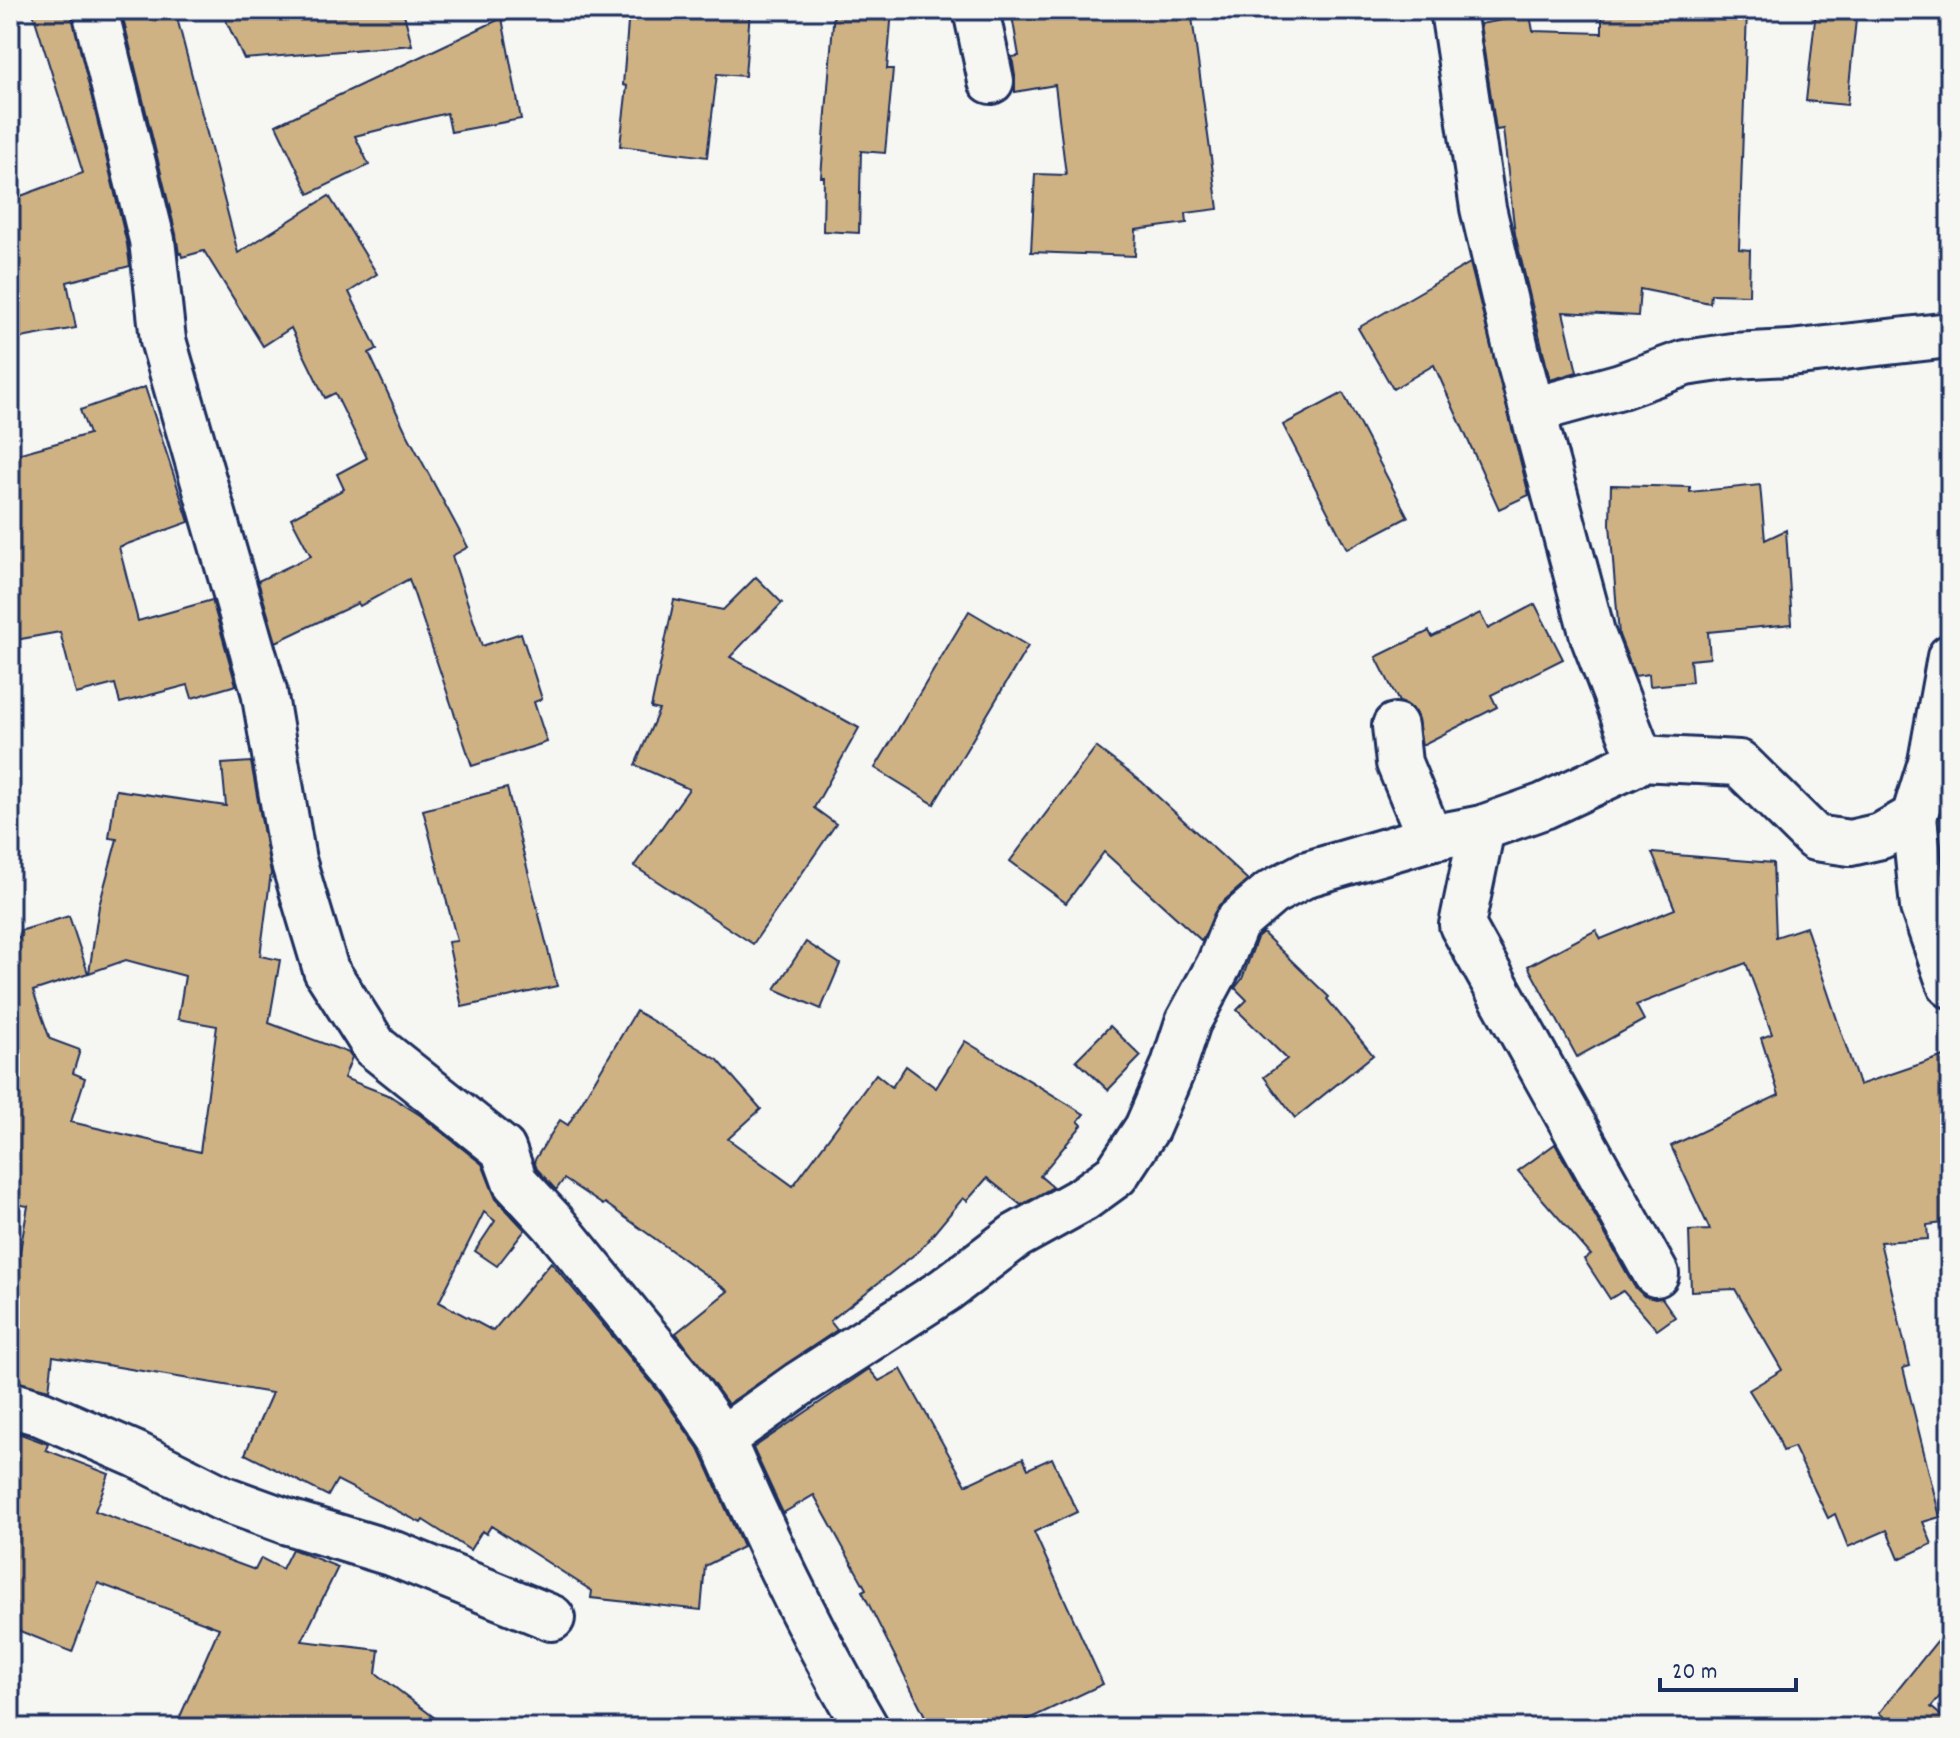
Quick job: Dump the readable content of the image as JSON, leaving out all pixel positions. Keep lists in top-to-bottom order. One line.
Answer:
{"scale_bar":"20 m"}
